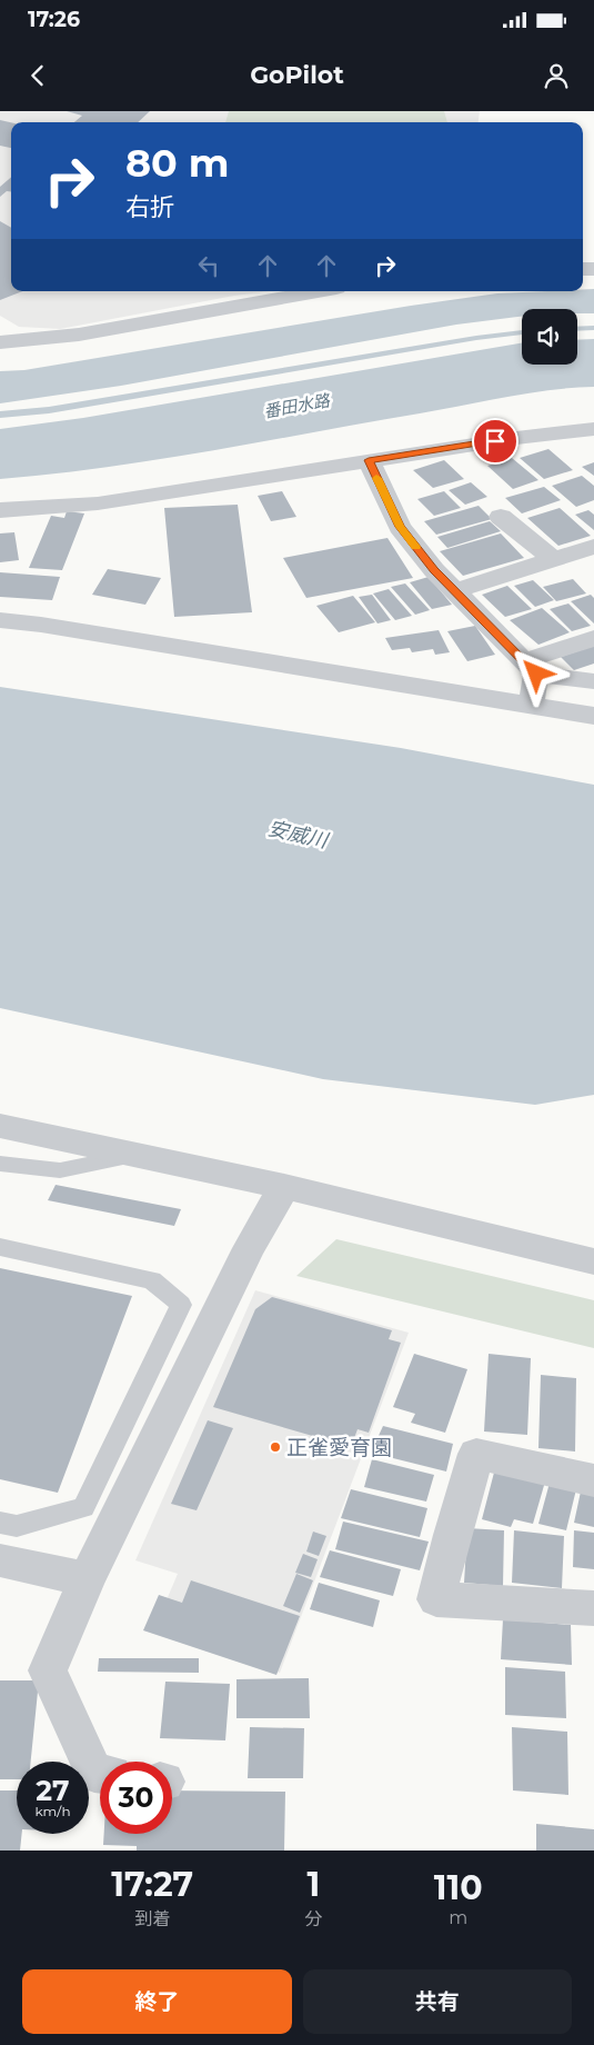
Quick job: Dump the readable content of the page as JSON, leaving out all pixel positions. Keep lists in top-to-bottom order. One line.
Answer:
{"water":["番田水路","安威川"],"places":["正雀愛育園"],"page":{"status":"17:26","header":"GoPilot","turn":["80 m","右折"],"speed":"27 km/h","limit":"30","eta":["17:27","到着","1","分","110","m"],"buttons":["終了","共有"]}}
